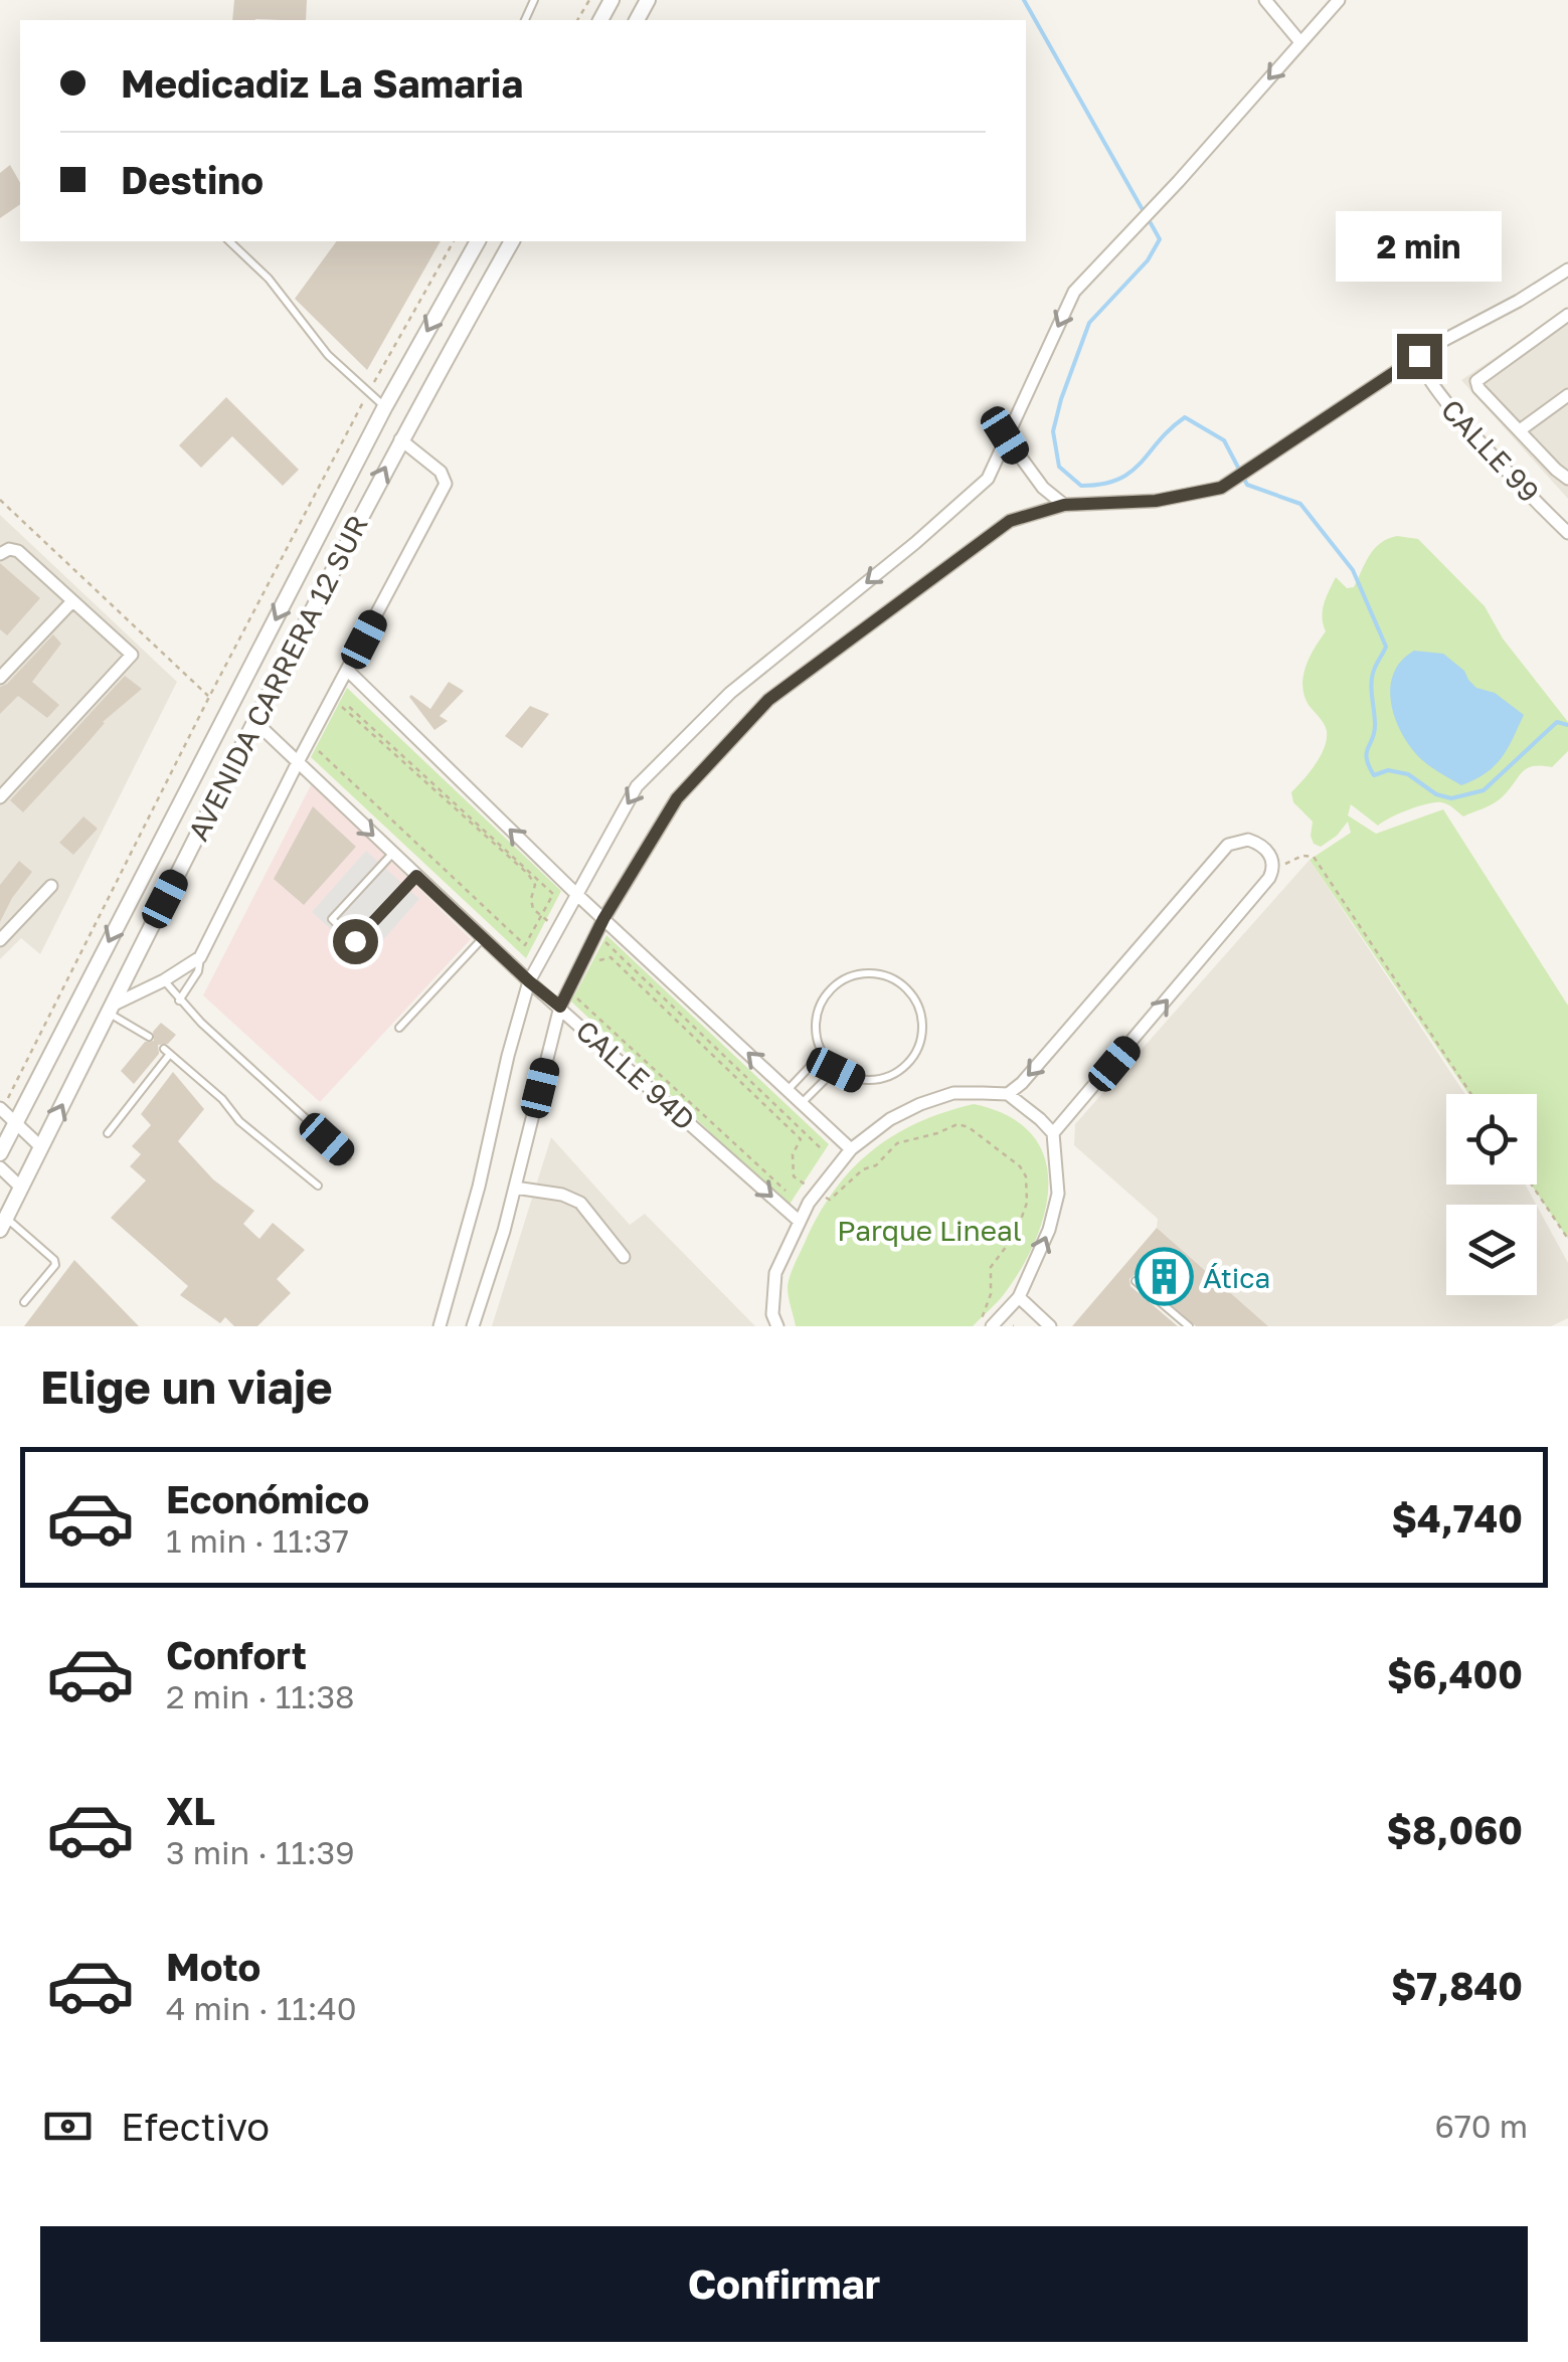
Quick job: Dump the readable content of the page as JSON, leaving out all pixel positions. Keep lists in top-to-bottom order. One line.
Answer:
{"streets":{"street":["CALLE 99","AVENIDA CARRERA 12 SUR","CALLE 94D"]},"crossings":[["AVENIDA CARRERA 12 SUR","CALLE 94D"]],"parks":["Parque Lineal"],"places":{"building":["Ática"]},"page":{"banner":["Medicadiz La Samaria","Destino"],"bubble":"2 min","heading":"Elige un viaje","list":[{"name":"Económico","note":"1 min · 11:37","value":"$4,740"},{"name":"Confort","note":"2 min · 11:38","value":"$6,400"},{"name":"XL","note":"3 min · 11:39","value":"$8,060"},{"name":"Moto","note":"4 min · 11:40","value":"$7,840"}],"pay":["Efectivo","670 m"],"buttons":"Confirmar"}}
